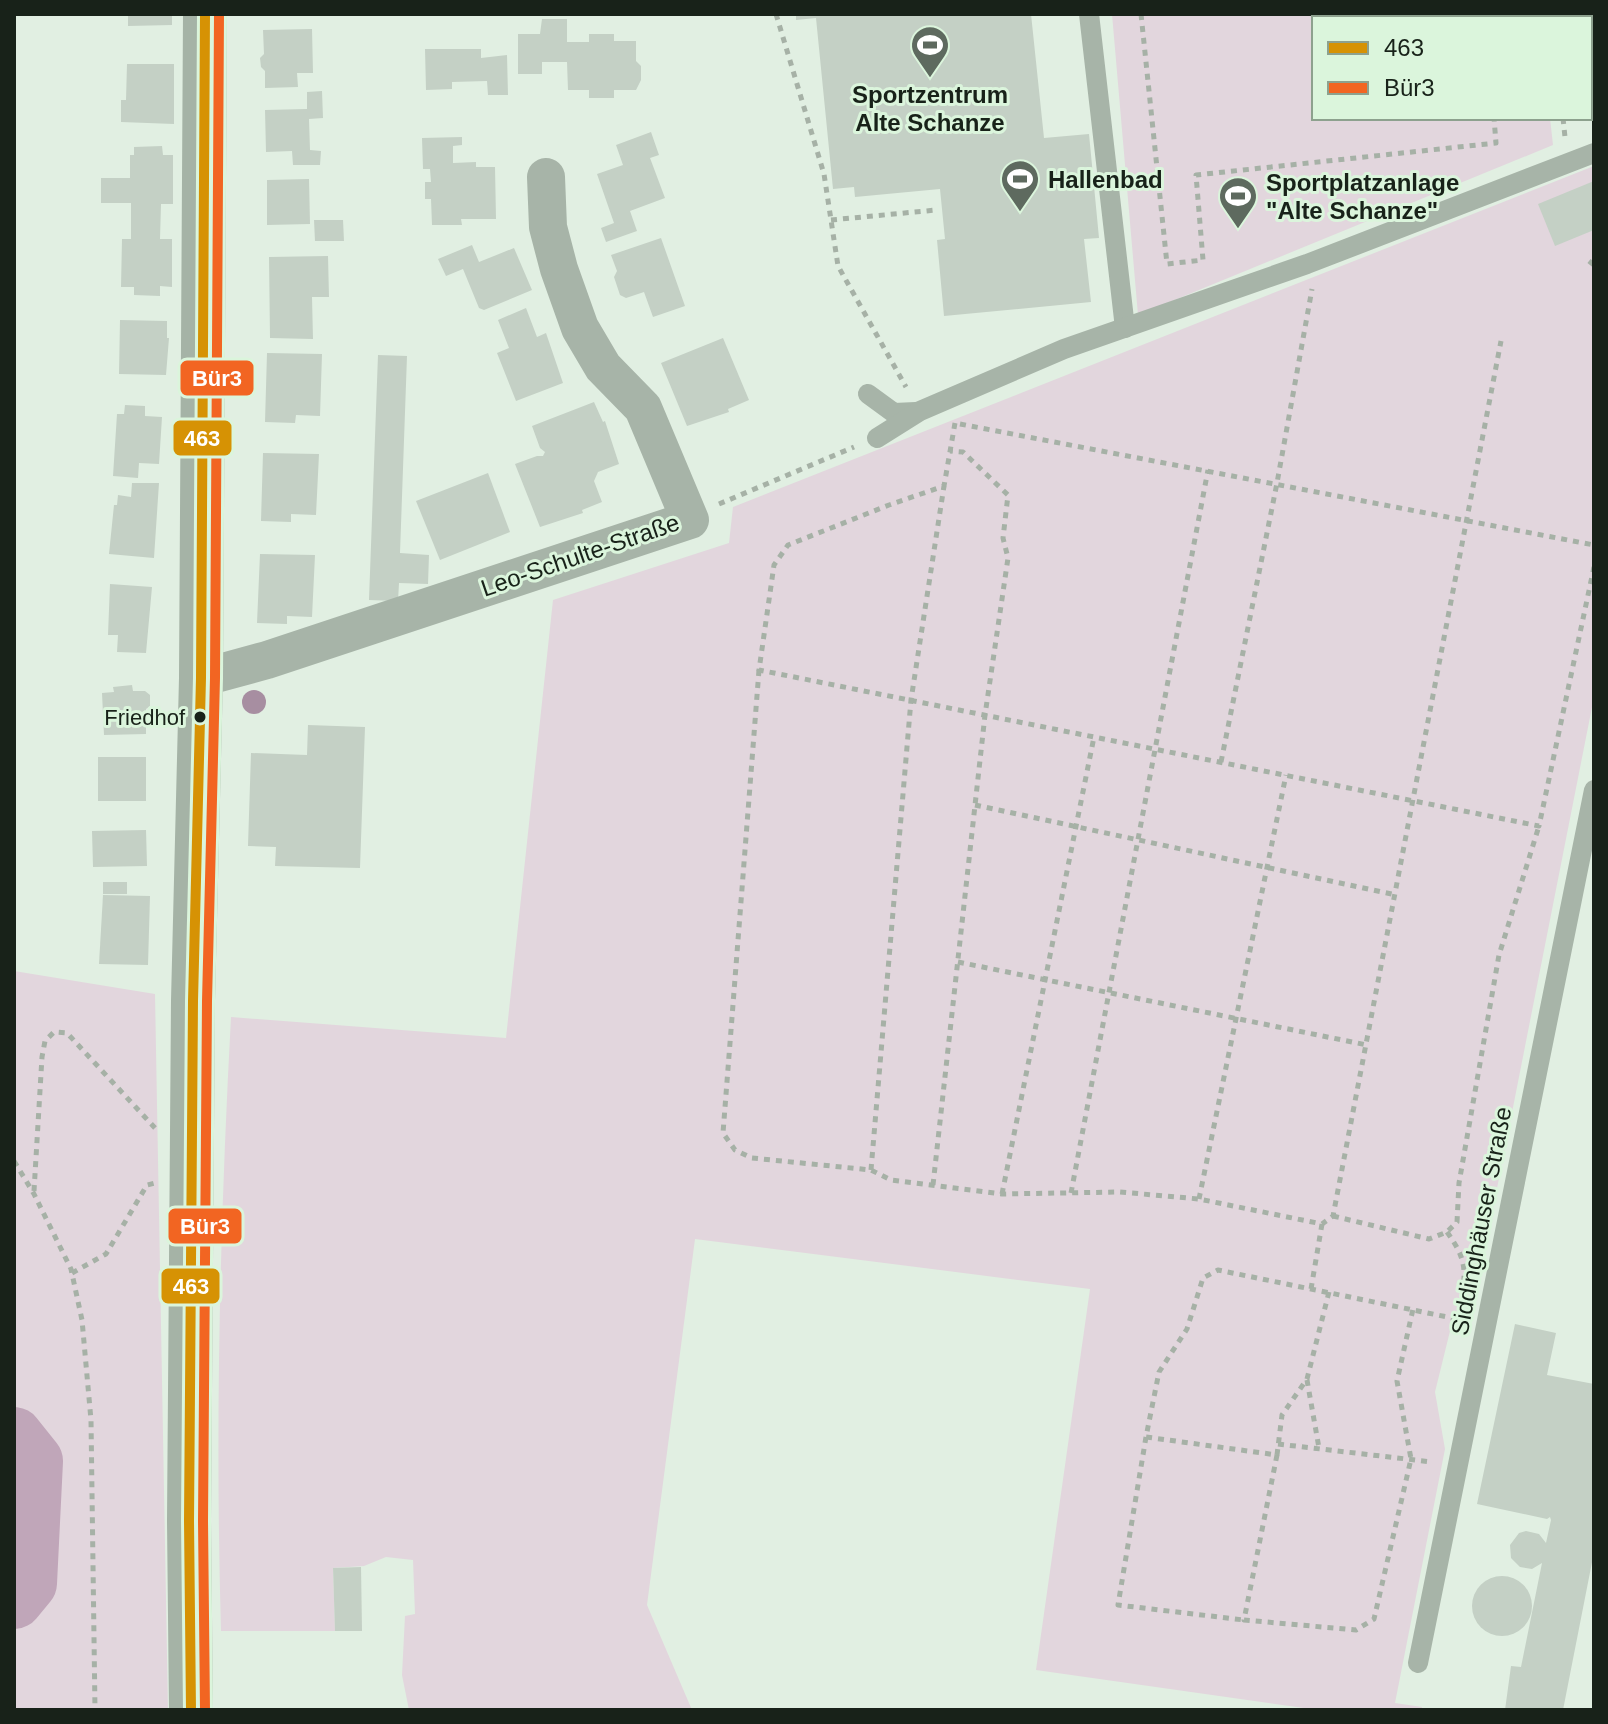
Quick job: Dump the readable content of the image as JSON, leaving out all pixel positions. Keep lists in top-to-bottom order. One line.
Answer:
{"streets":{"street":["Leo-Schulte-Straße"],"lane":["Siddinghäuser Straße"]},"places":{"sports":["Sportzentrum Alte Schanze","Hallenbad","Sportplatzanlage \"Alte Schanze\""],"other":["Friedhof"]},"lines":["transit line 463","transit line Bür3"],"legend":["463","Bür3"]}
